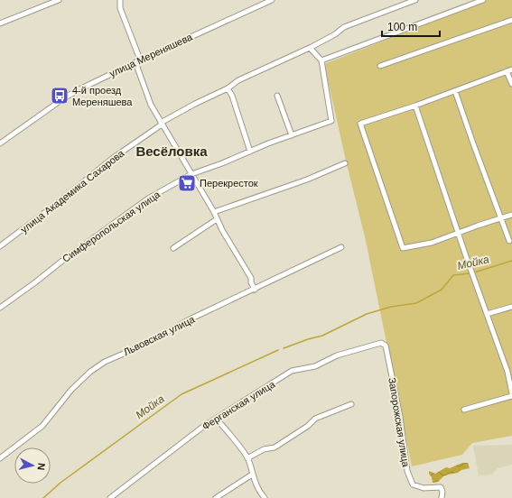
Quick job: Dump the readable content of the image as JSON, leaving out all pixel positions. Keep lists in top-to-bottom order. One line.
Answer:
{"streets":{"street":["улица Мереняшева","улица Академика Сахарова","Симферопольская улица","Львовская улица","Ферганская улица","Запорожская улица"]},"crossings":[["Ферганская улица","Запорожская улица"]],"districts":["Весёловка"],"water":["Мойка"],"places":{"bus stop":["4-й проезд Мереняшева"],"supermarket":["Перекресток"]},"scale_bar":"100 m","north":"right"}
